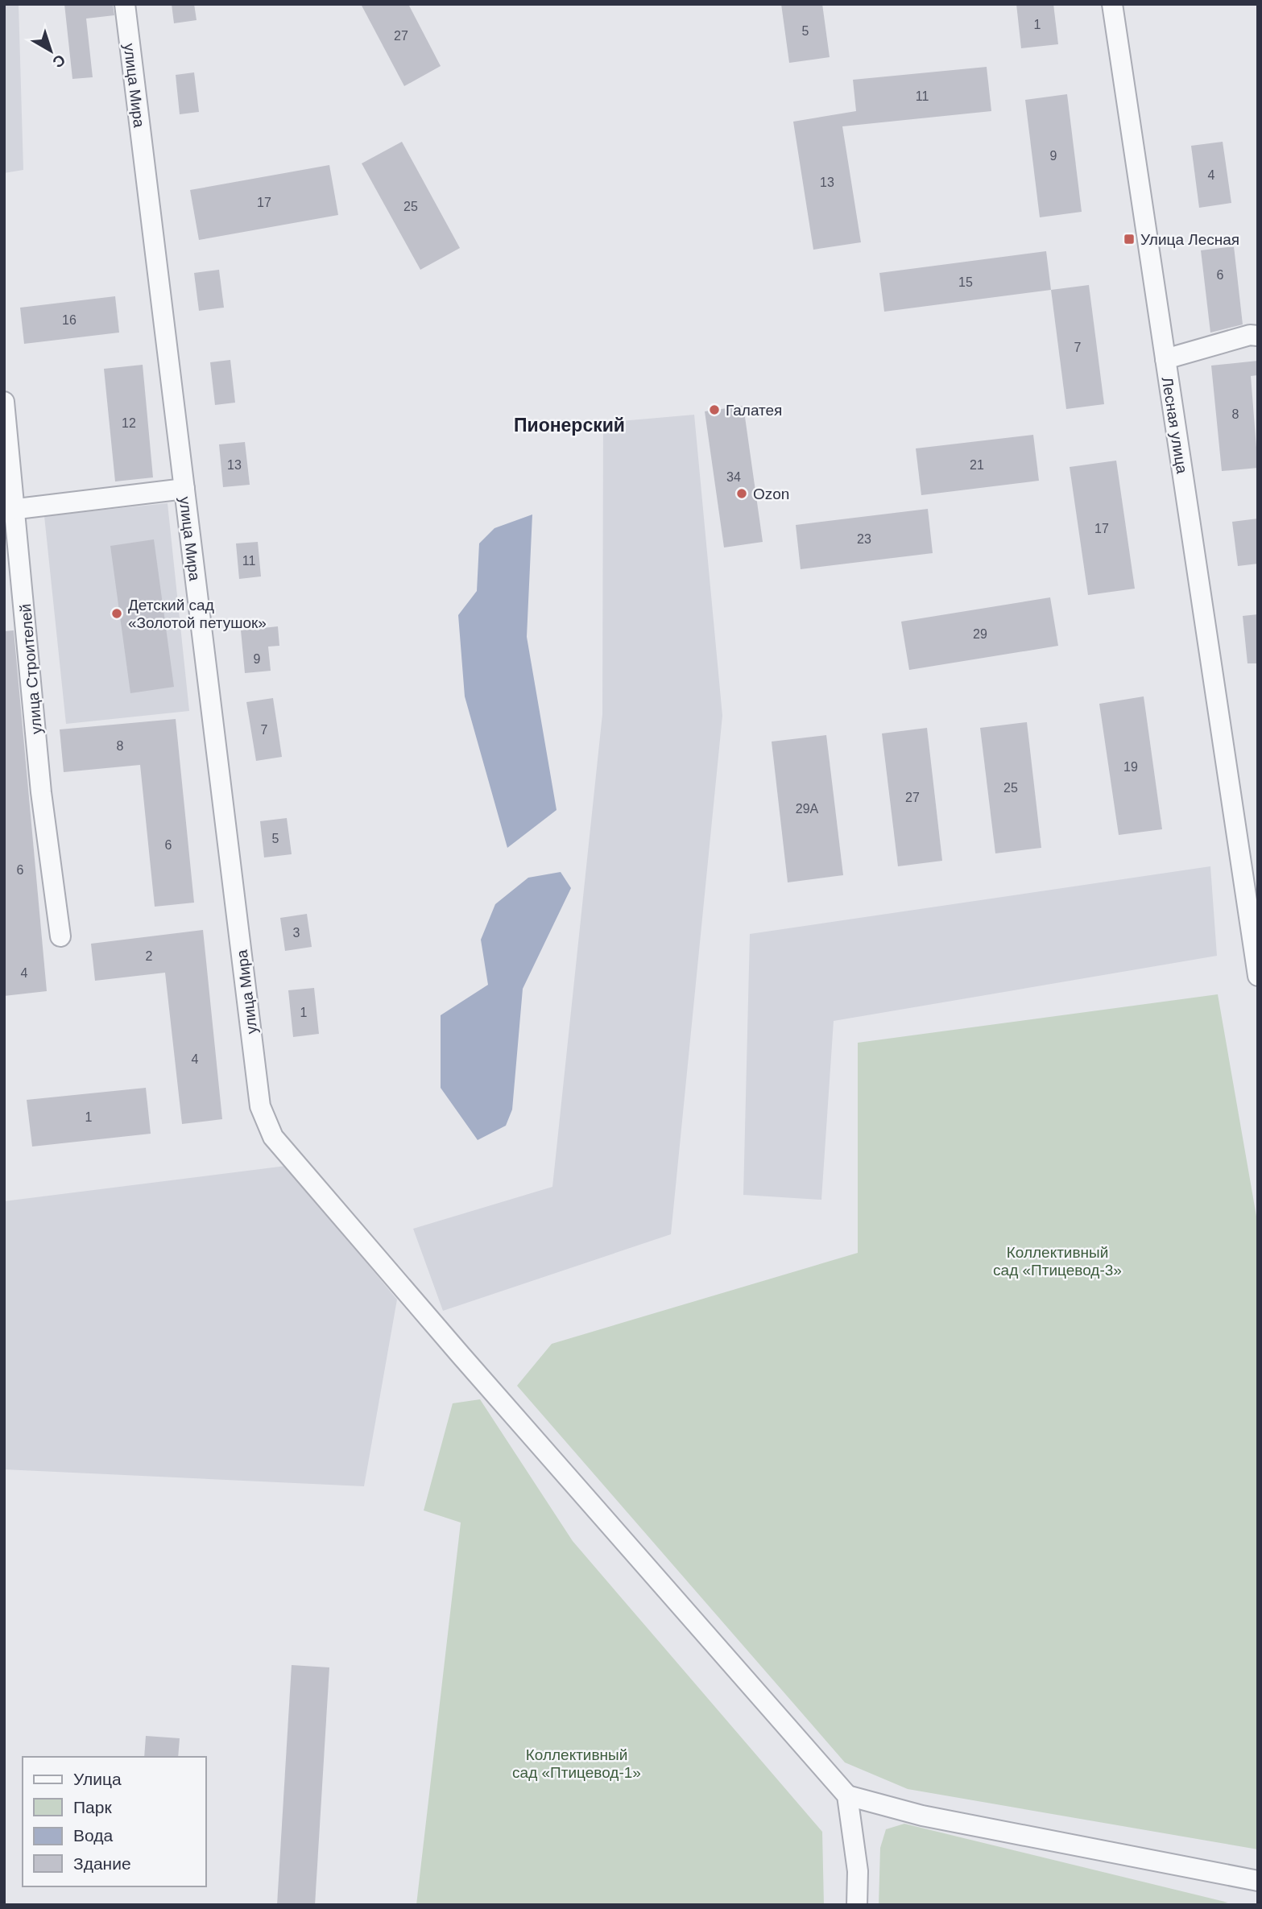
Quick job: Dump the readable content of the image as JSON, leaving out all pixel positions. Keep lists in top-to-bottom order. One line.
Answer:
{"streets":{"street":["улица Мира","Лесная улица","улица Строителей"]},"districts":["Пионерский"],"parks":["Коллективный сад «Птицевод-3»","Коллективный сад «Птицевод-1»"],"places":{"transit":["Улица Лесная"],"other":["Галатея","Ozon","Детский сад «Золотой петушок»"]},"house_numbers":["1","5","27","11","9","4","13","17","25","6","15","16","7","8","12","13","21","34","17","23","11","29","9","7","8","19","25","27","29А","5","6","6","3","2","4","1","4","1"],"legend":["Улица","Парк","Вода","Здание"],"north":"bottom right"}
